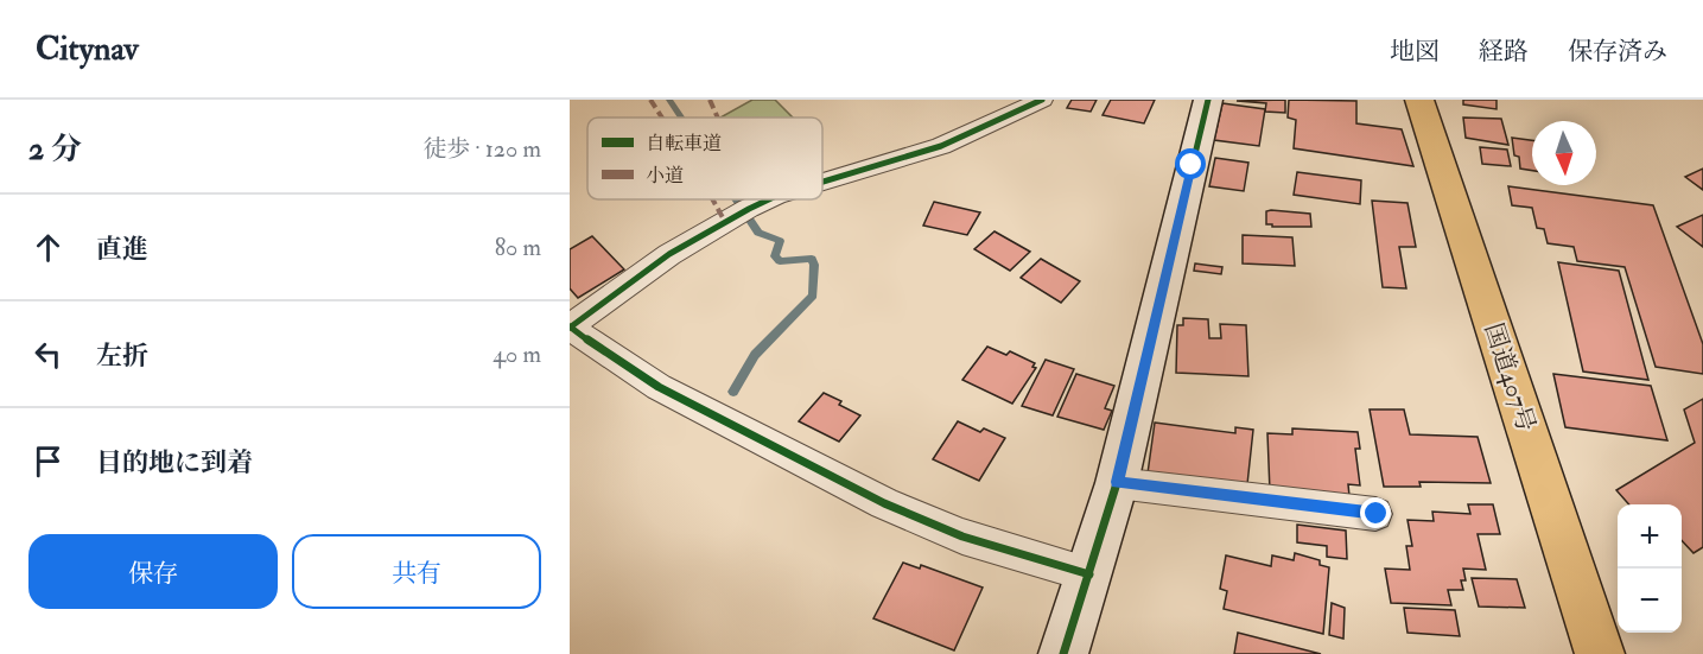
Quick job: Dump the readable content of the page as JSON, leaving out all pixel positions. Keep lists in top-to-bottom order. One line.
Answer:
{"streets":{"highway":["国道407号"]},"legend":["自転車道","小道"],"north":"bottom","page":{"header":"Citynav","nav":["地図","経路","保存済み"],"heading":["2 分","徒歩 · 120 m"],"list":[["直進","80 m"],["左折","40 m"],"目的地に到着"],"map_buttons":["+","−"],"buttons":["保存","共有"]}}
